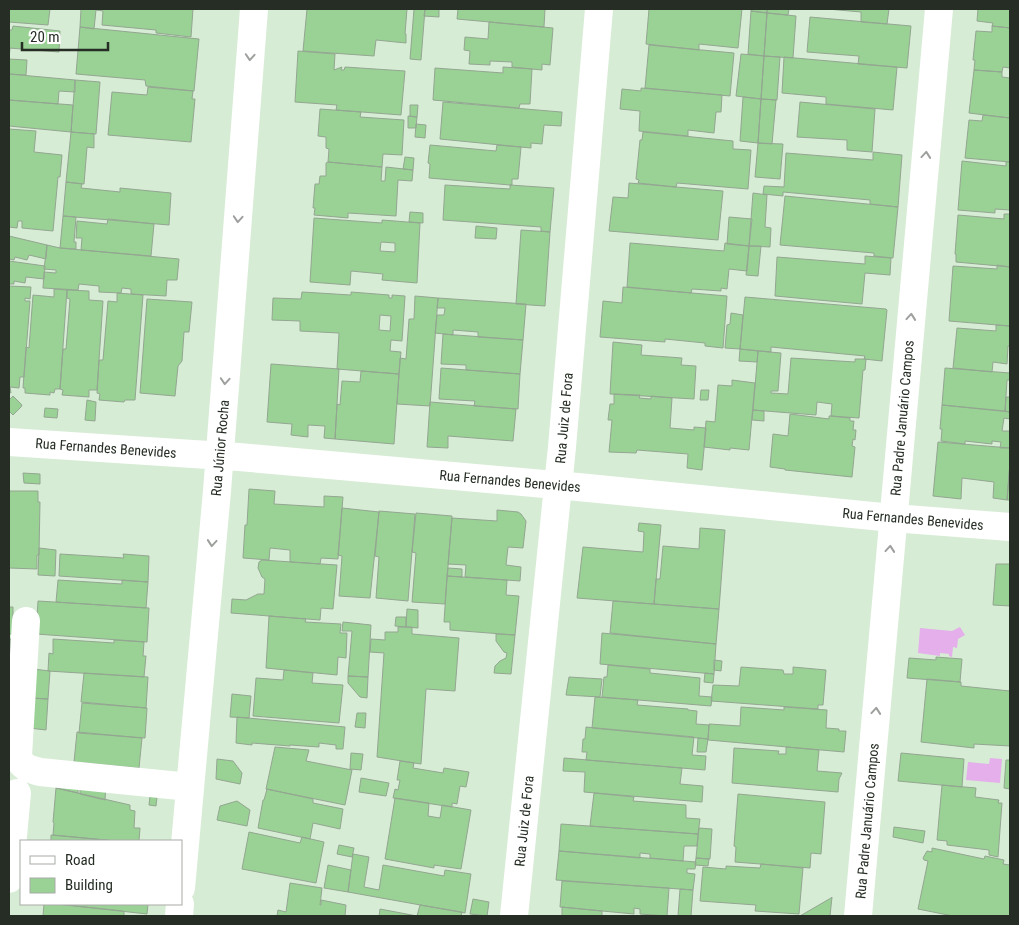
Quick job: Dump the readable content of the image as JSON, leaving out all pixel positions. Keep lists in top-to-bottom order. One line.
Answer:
{"streets":{"street":["Rua Juiz de Fora","Rua Padre Januário Campos","Rua Fernandes Benevides","Rua Júnior Rocha"]},"crossings":[["Rua Juiz de Fora","Rua Fernandes Benevides"],["Rua Padre Januário Campos","Rua Fernandes Benevides"],["Rua Fernandes Benevides","Rua Júnior Rocha"]],"one_way":["Rua Padre Januário Campos","Rua Júnior Rocha"],"legend":["Road","Building"],"scale_bar":"20 m"}
